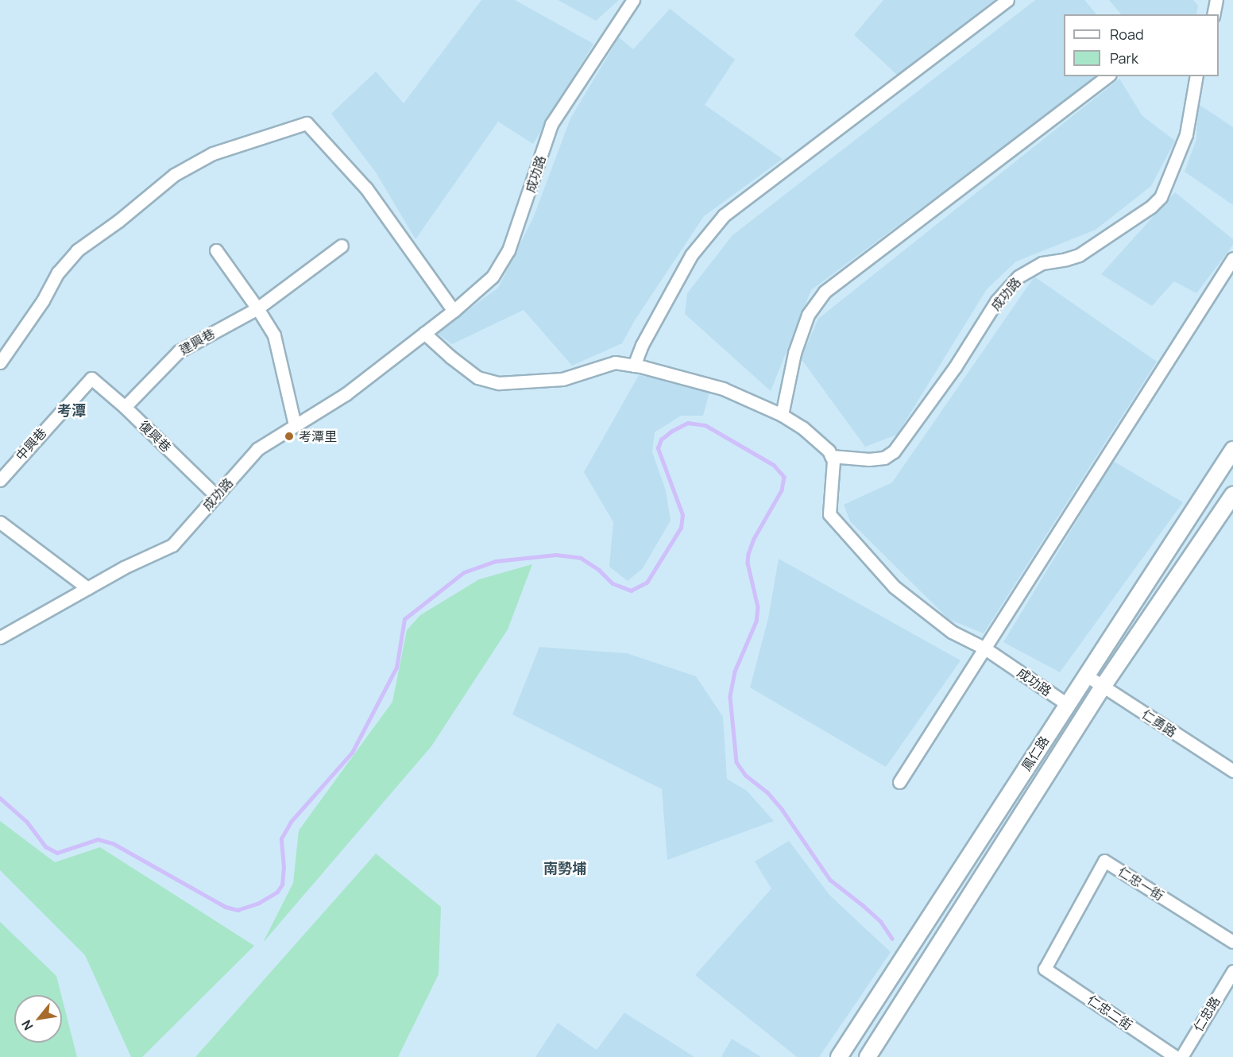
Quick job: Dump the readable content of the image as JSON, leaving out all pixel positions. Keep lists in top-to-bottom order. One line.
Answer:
{"streets":{"main road":["鳳仁路"],"street":["成功路","建興巷","復興巷","中興巷","仁勇路","仁忠一街","仁忠二街","仁忠路"]},"crossings":[["成功路","復興巷"],["成功路","鳳仁路"],["建興巷","復興巷"],["復興巷","中興巷"],["仁勇路","鳳仁路"],["仁忠一街","仁忠二街"]],"districts":["考潭","南勢埔"],"places":["考潭里"],"legend":["Road","Park"],"north":"bottom left"}
